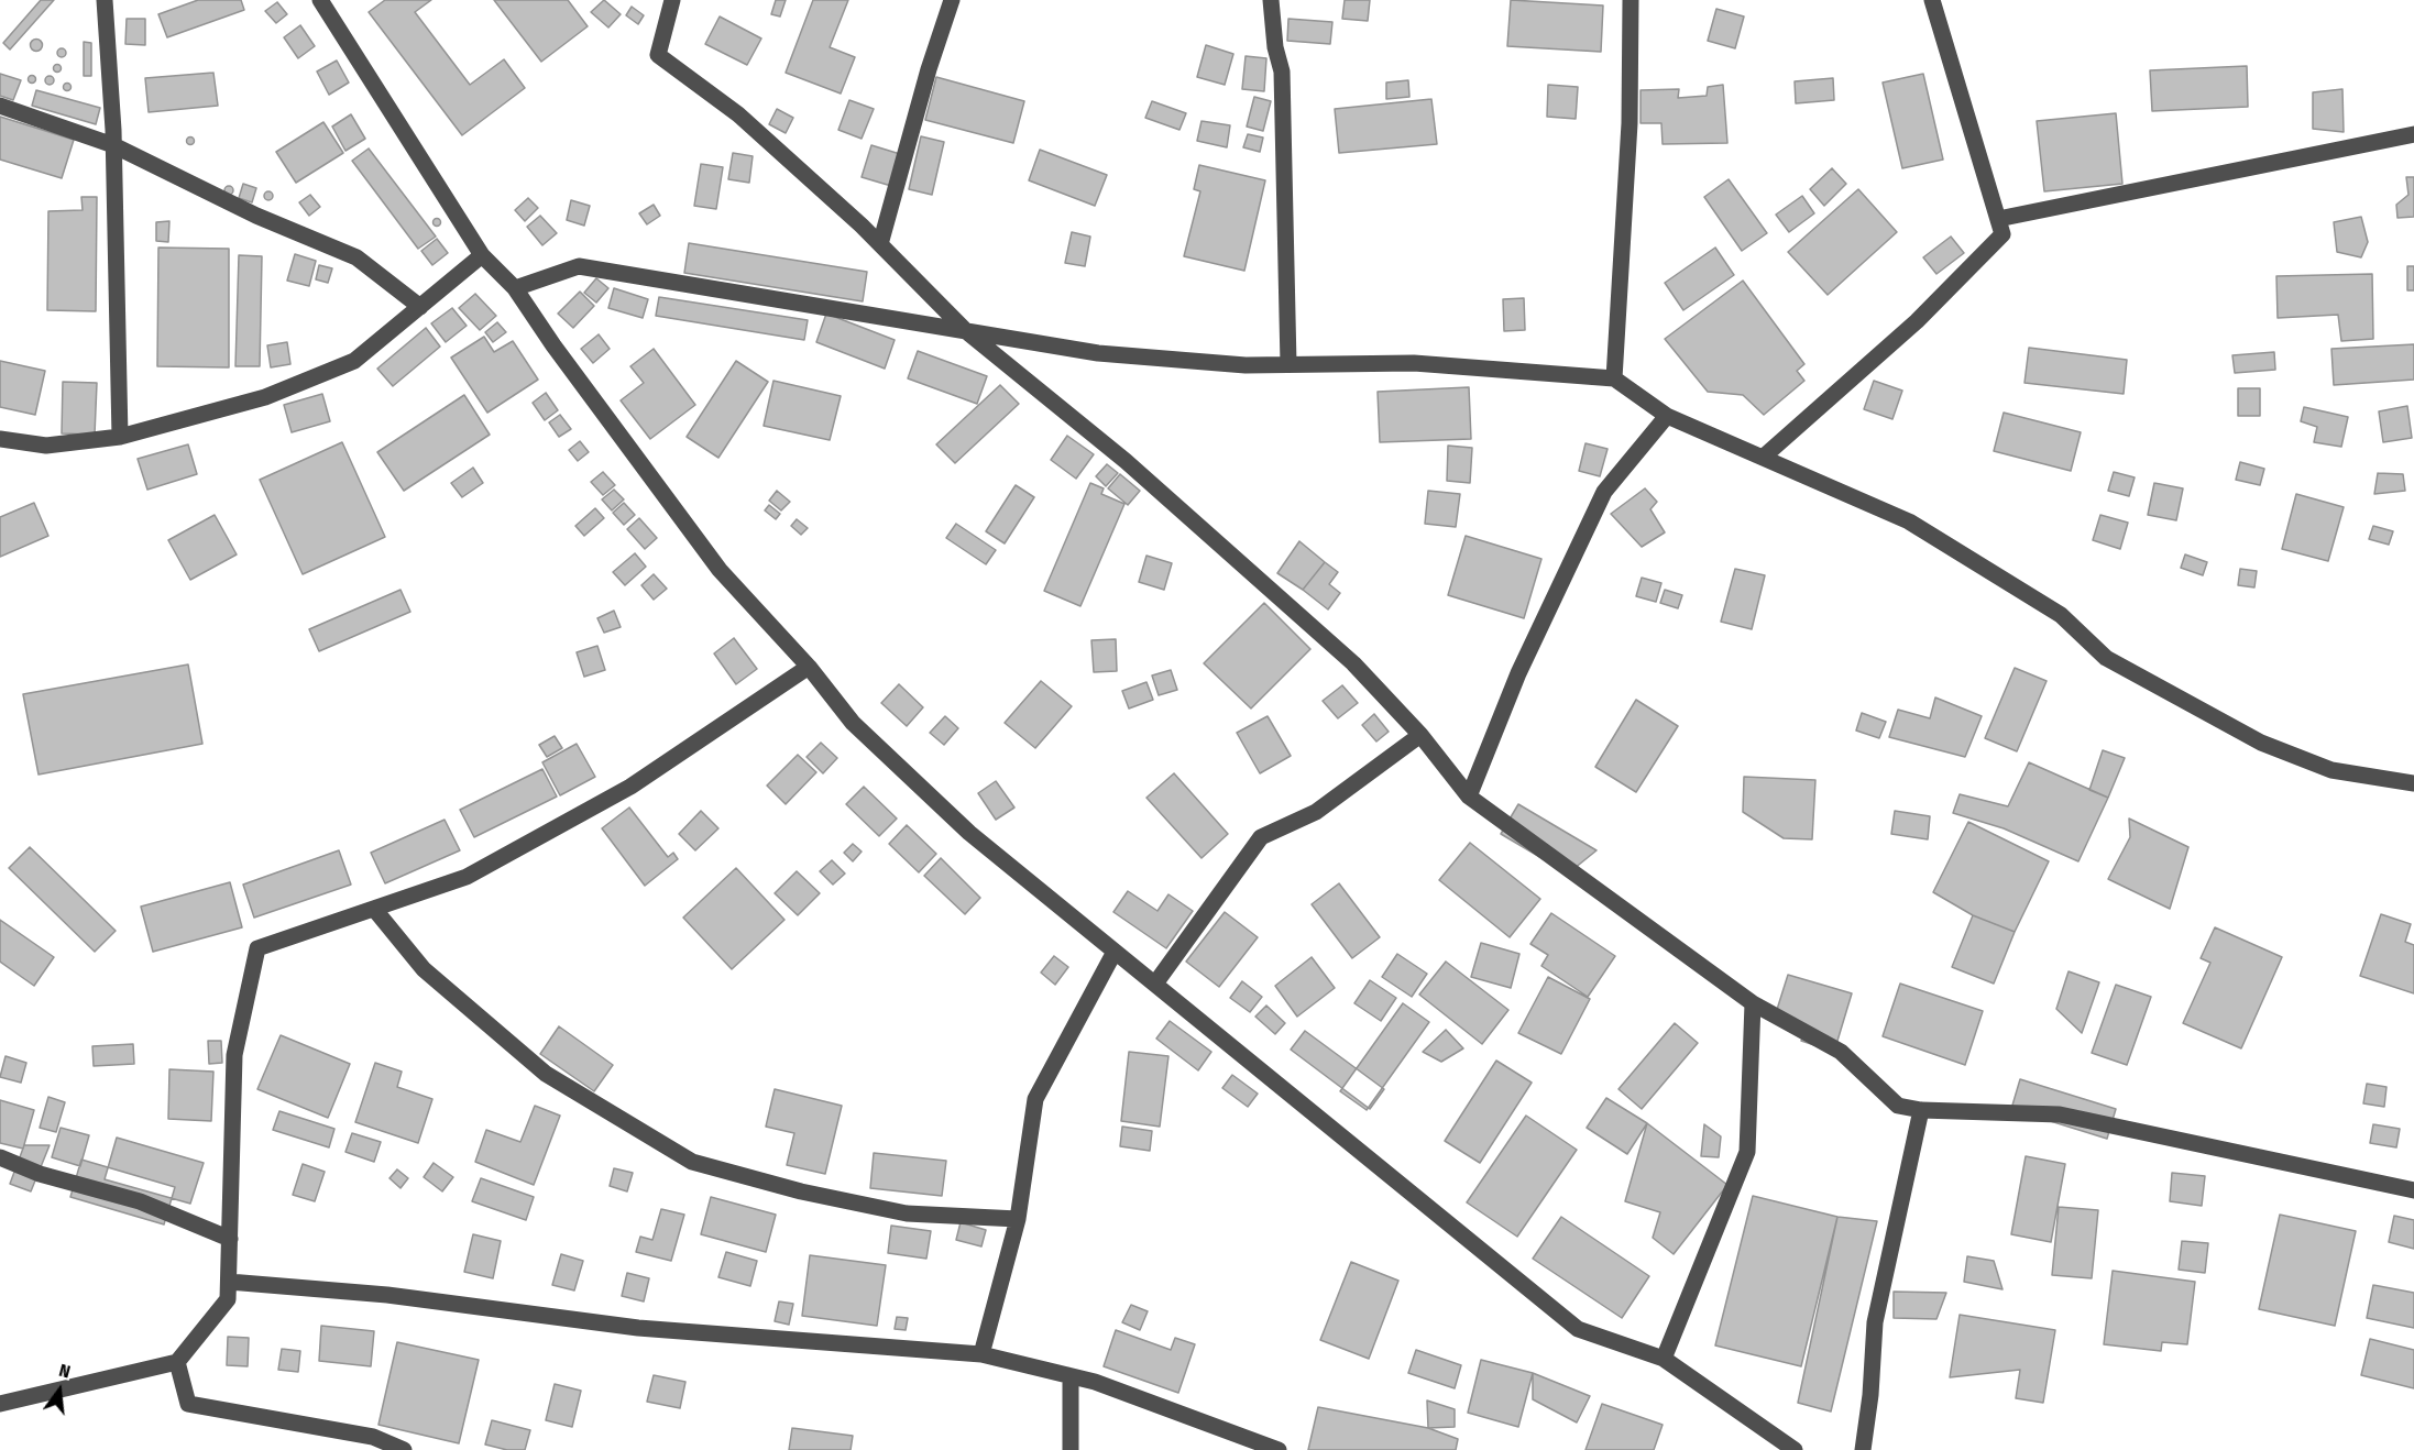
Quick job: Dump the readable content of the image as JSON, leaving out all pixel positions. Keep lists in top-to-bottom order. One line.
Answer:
{"north":"top"}
